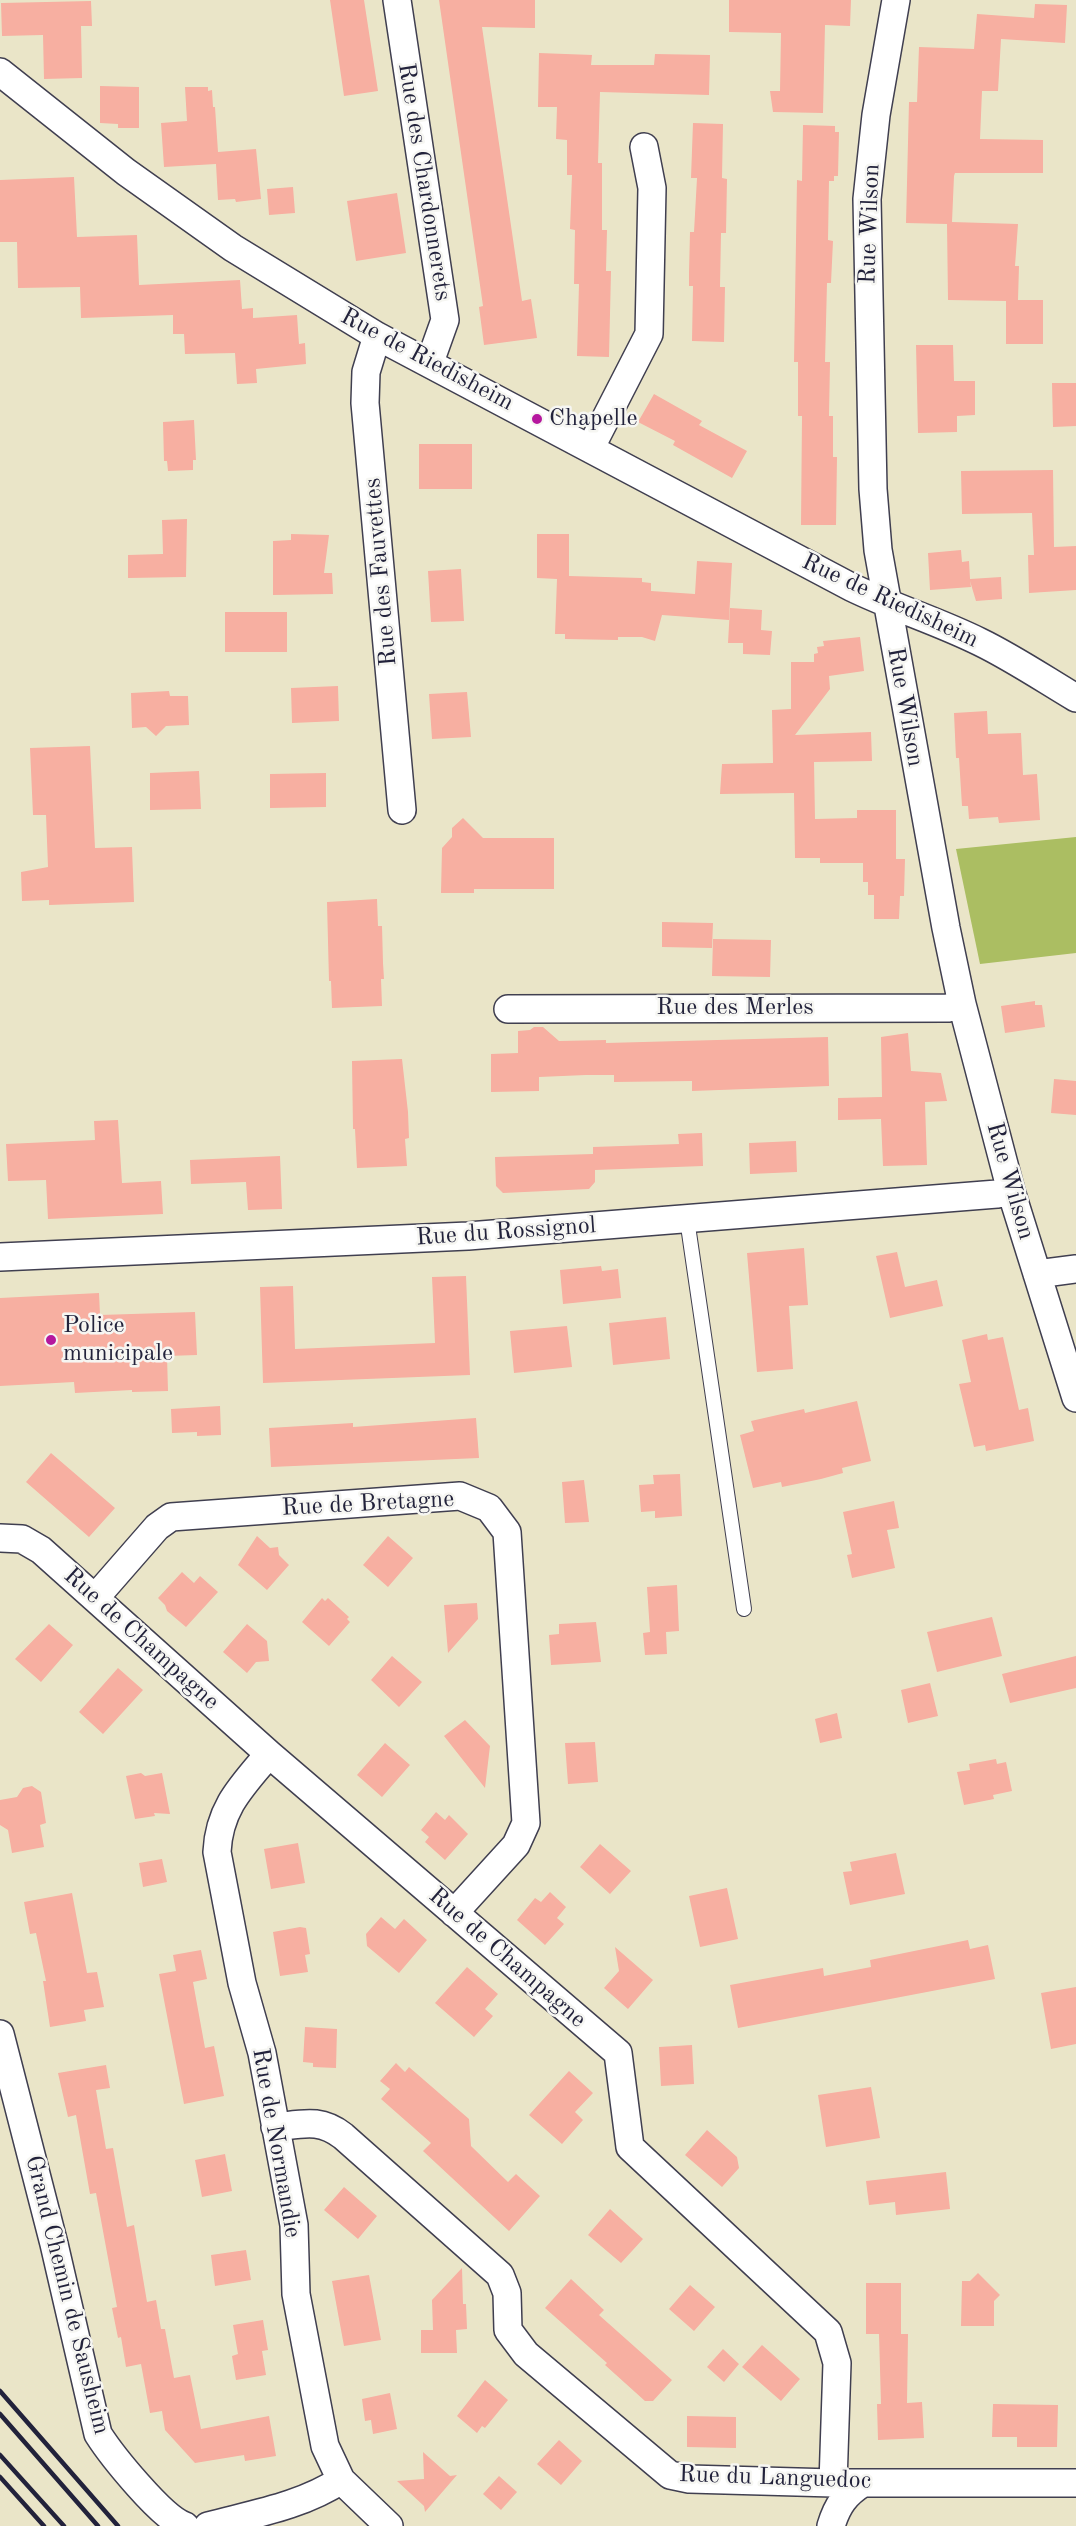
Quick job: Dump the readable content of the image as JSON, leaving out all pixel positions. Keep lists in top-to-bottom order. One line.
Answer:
{"streets":{"street":["Rue des Chardonnerets","Rue Wilson","Rue de Riedisheim","Rue des Fauvettes","Rue des Merles","Rue du Rossignol","Rue de Bretagne","Rue de Champagne","Rue de Normandie","Grand Chemin de Sausheim","Rue du Languedoc"]},"crossings":[["Rue des Chardonnerets","Rue de Riedisheim"],["Rue Wilson","Rue de Riedisheim"],["Rue Wilson","Rue des Merles"],["Rue Wilson","Rue du Rossignol"],["Rue de Riedisheim","Rue des Fauvettes"],["Rue de Bretagne","Rue de Champagne"],["Rue de Champagne","Rue de Normandie"],["Rue de Champagne","Rue du Languedoc"],["Rue de Normandie","Rue du Languedoc"]],"places":["Chapelle","Police municipale"]}
